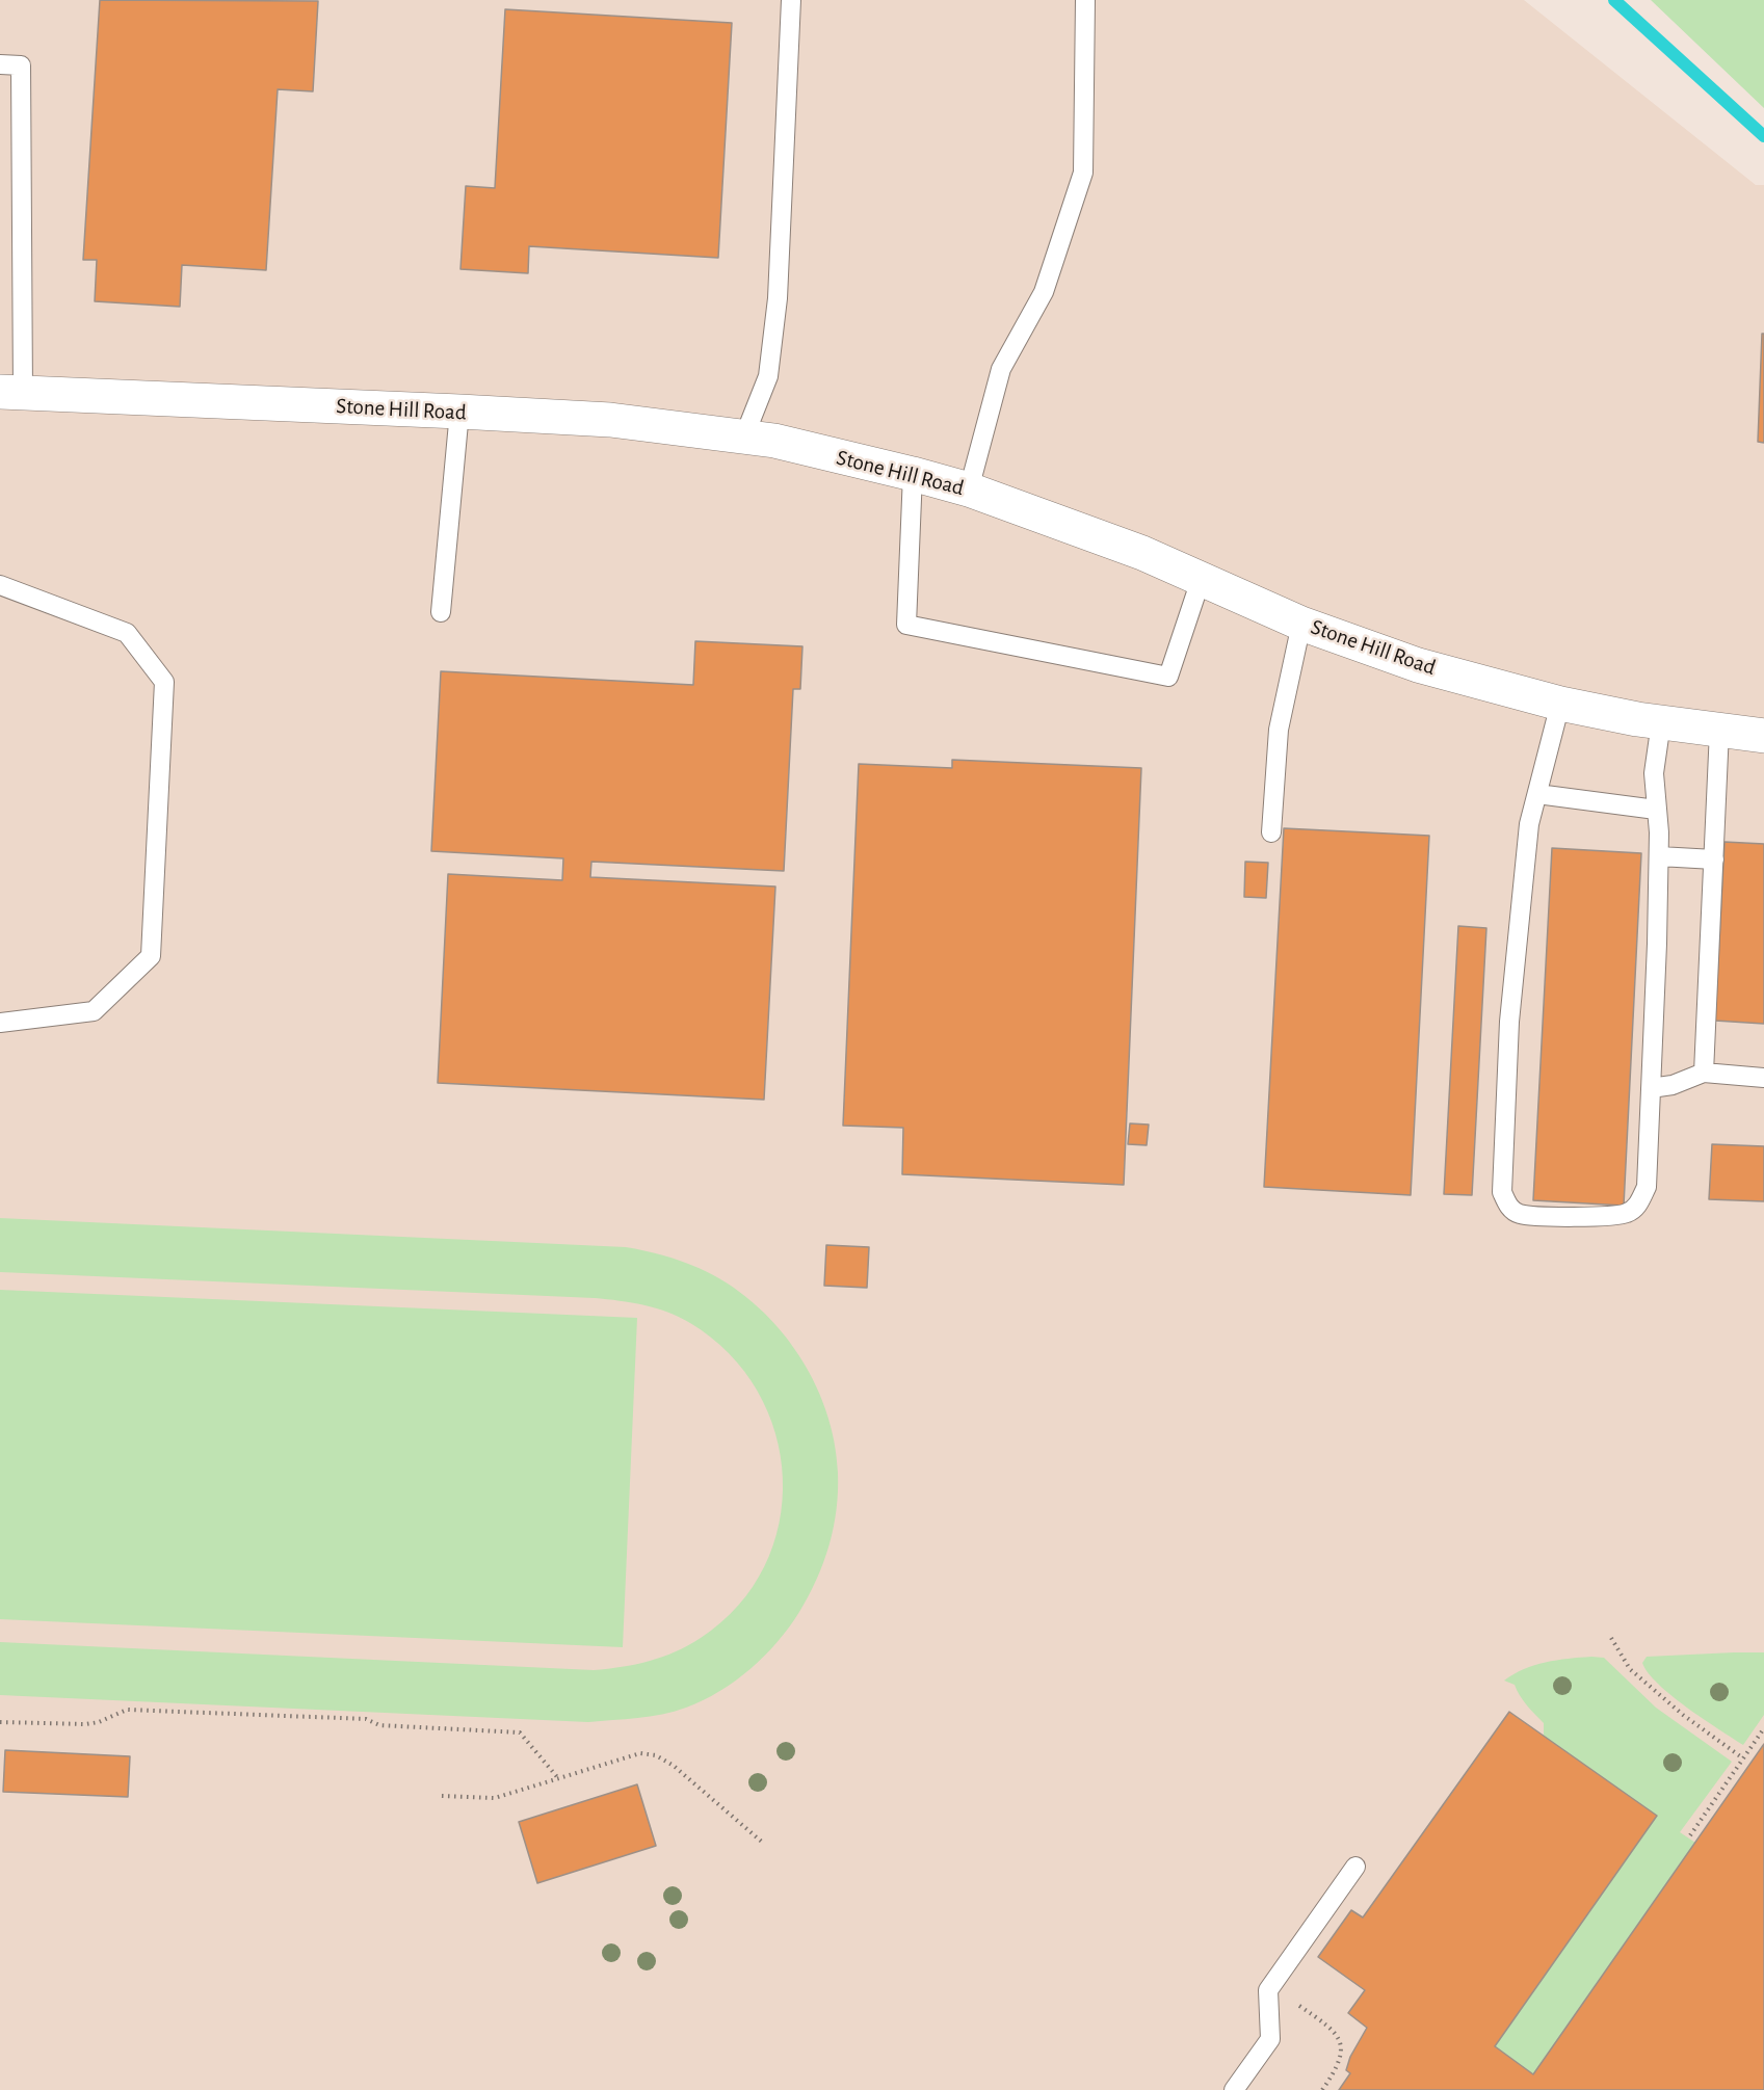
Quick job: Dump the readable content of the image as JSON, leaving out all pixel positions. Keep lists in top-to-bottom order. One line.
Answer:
{"streets":{"street":["Stone Hill Road"]}}
